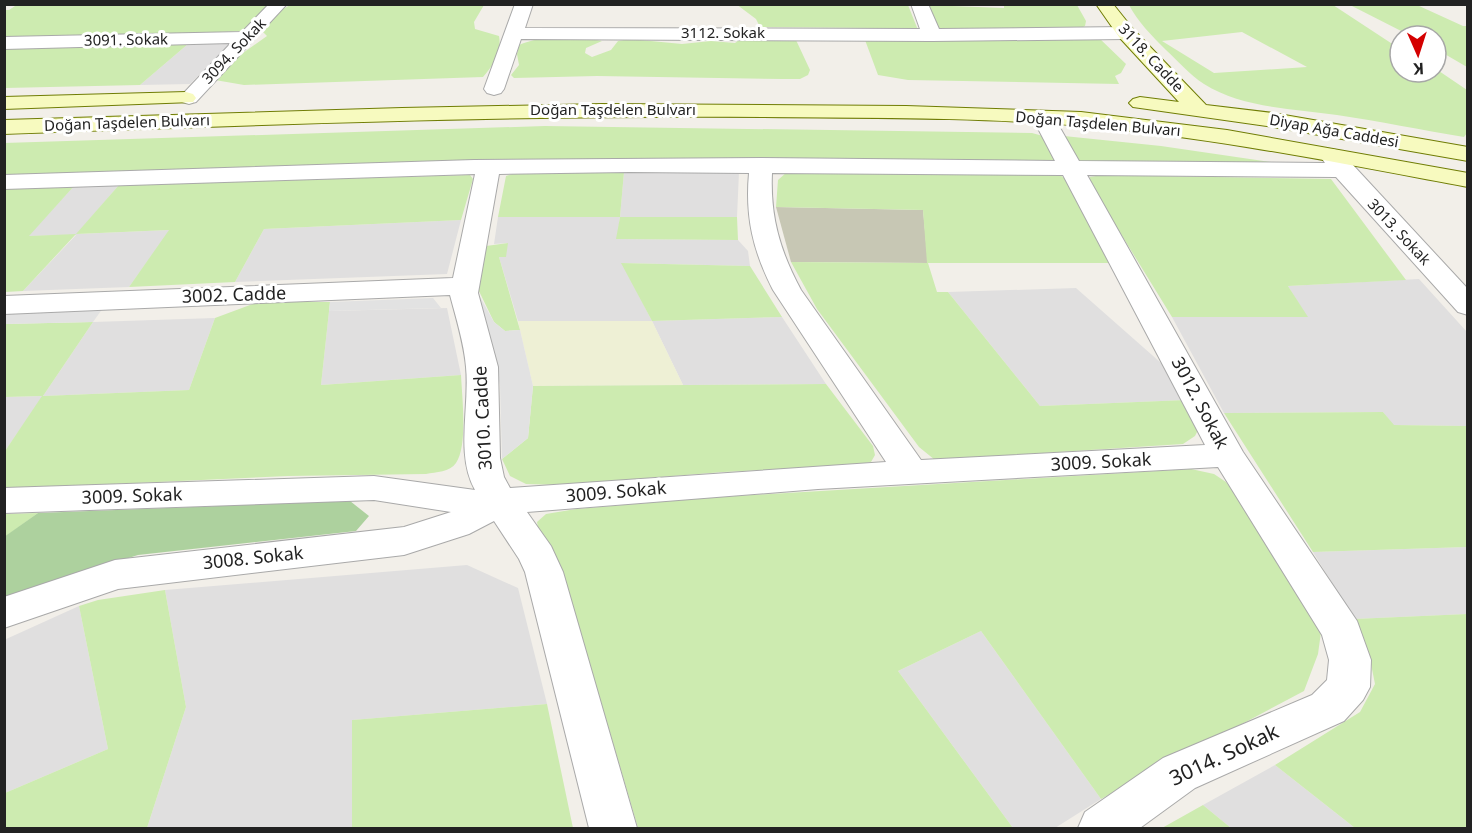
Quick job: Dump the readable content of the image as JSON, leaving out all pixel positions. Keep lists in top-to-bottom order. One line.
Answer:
{"streets":{"main road":["3118. Cadde","Doğan Taşdelen Bulvarı","Diyap Ağa Caddesi"],"street":["3112. Sokak","3091. Sokak","3094. Sokak","3013. Sokak","3002. Cadde","3012. Sokak","3010. Cadde","3009. Sokak","3008. Sokak","3014. Sokak"]},"crossings":[["3112. Sokak","3118. Cadde"],["3091. Sokak","3094. Sokak"],["3094. Sokak","Doğan Taşdelen Bulvarı"],["3118. Cadde","Doğan Taşdelen Bulvarı"],["3118. Cadde","Diyap Ağa Caddesi"],["Doğan Taşdelen Bulvarı","Diyap Ağa Caddesi"],["Doğan Taşdelen Bulvarı","3012. Sokak"],["Diyap Ağa Caddesi","3013. Sokak"],["3002. Cadde","3010. Cadde"],["3012. Sokak","3009. Sokak"],["3012. Sokak","3014. Sokak"],["3010. Cadde","3009. Sokak"],["3010. Cadde","3008. Sokak"],["3009. Sokak","3008. Sokak"]],"north":"bottom"}
